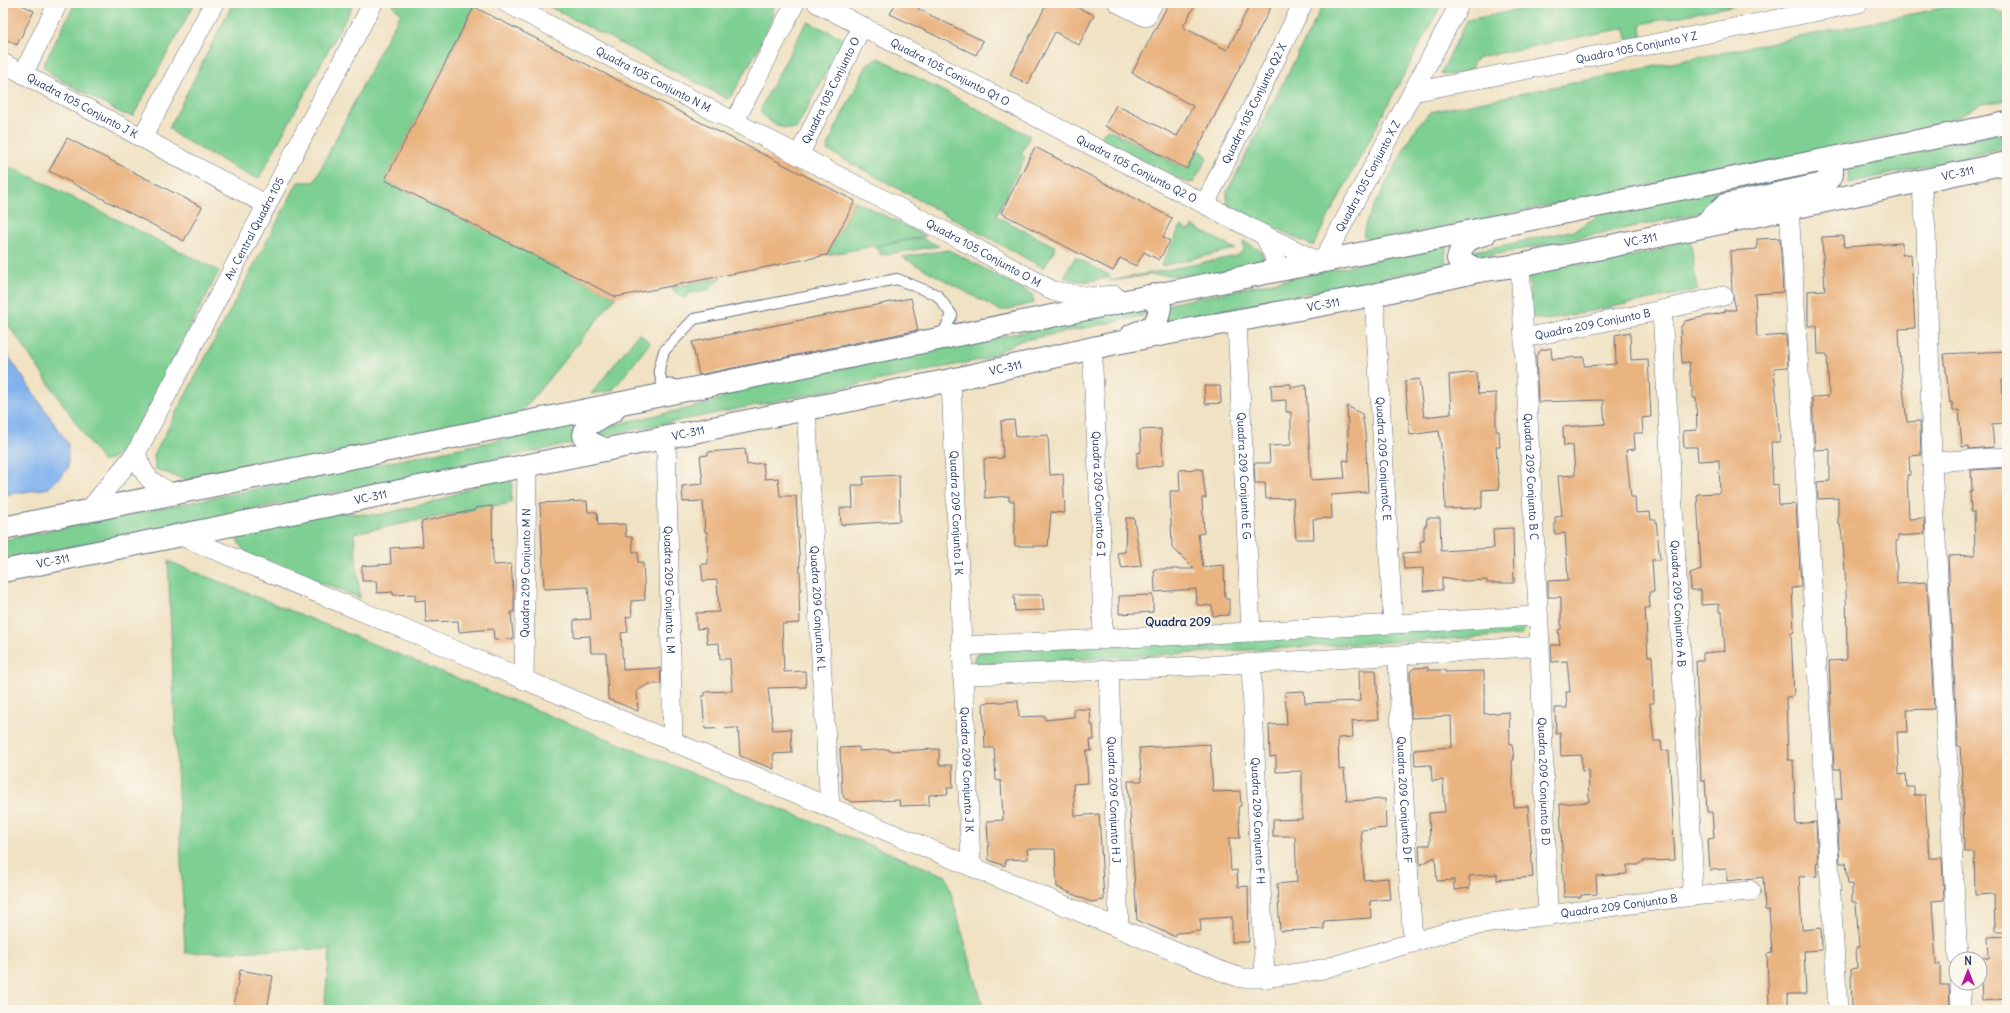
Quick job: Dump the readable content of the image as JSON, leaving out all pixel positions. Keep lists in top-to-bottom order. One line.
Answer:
{"streets":{"main road":["VC-311"],"street":["Quadra 105 Conjunto Y Z","Quadra 105 Conjunto Q1 O","Quadra 105 Conjunto N M","Quadra 105 Conjunto O","Quadra 105 Conjunto Q2 X","Quadra 105 Conjunto J K","Quadra 105 Conjunto Q2 O","Quadra 105 Conjunto X Z","Av. Central Quadra 105","Quadra 105 Conjunto O M","Quadra 209 Conjunto B","Quadra 209 ConjuntoC E","Quadra 209 Conjunto E G","Quadra 209 Conjunto B C","Quadra 209 Conjunto G I","Quadra 209 Conjunto I K","Quadra 209 Conjunto M N","Quadra 209 Conjunto L M","Quadra 209 Conjunto A B","Quadra 209 Conjunto K L","Quadra 209 Conjunto J K","Quadra 209 Conjunto B D","Quadra 209 Conjunto H J","Quadra 209 Conjunto D F","Quadra 209 Conjunto F H"]},"crossings":[["Quadra 105 Conjunto Y Z","Quadra 105 Conjunto X Z"],["Quadra 105 Conjunto Q1 O","Quadra 105 Conjunto O"],["Quadra 105 Conjunto Q1 O","Quadra 105 Conjunto Q2 O"],["Quadra 105 Conjunto N M","Quadra 105 Conjunto O"],["Quadra 105 Conjunto N M","Quadra 105 Conjunto O M"],["Quadra 105 Conjunto O","Quadra 105 Conjunto O M"],["Quadra 105 Conjunto Q2 X","Quadra 105 Conjunto Q2 O"],["Quadra 105 Conjunto J K","Av. Central Quadra 105"],["Quadra 105 Conjunto Q2 O","Quadra 105 Conjunto X Z"],["VC-311","Quadra 209 Conjunto B"],["VC-311","Quadra 209 ConjuntoC E"],["VC-311","Quadra 209 Conjunto E G"],["VC-311","Quadra 209 Conjunto B C"],["VC-311","Quadra 209 Conjunto G I"],["VC-311","Quadra 209 Conjunto I K"],["VC-311","Quadra 209 Conjunto M N"],["VC-311","Quadra 209 Conjunto L M"],["VC-311","Quadra 209 Conjunto K L"],["Quadra 209 Conjunto B","Quadra 209 Conjunto B C"],["Quadra 209 Conjunto B","Quadra 209 Conjunto M N"],["Quadra 209 Conjunto B","Quadra 209 Conjunto L M"],["Quadra 209 Conjunto B","Quadra 209 Conjunto A B"],["Quadra 209 Conjunto B","Quadra 209 Conjunto K L"],["Quadra 209 Conjunto B","Quadra 209 Conjunto J K"],["Quadra 209 Conjunto B","Quadra 209 Conjunto B D"],["Quadra 209 Conjunto B","Quadra 209 Conjunto H J"],["Quadra 209 Conjunto B","Quadra 209 Conjunto D F"],["Quadra 209 Conjunto B","Quadra 209 Conjunto F H"],["Quadra 209 Conjunto B C","Quadra 209 Conjunto B D"],["Quadra 209 Conjunto I K","Quadra 209 Conjunto J K"]],"districts":["Quadra 209"],"north":"top"}
